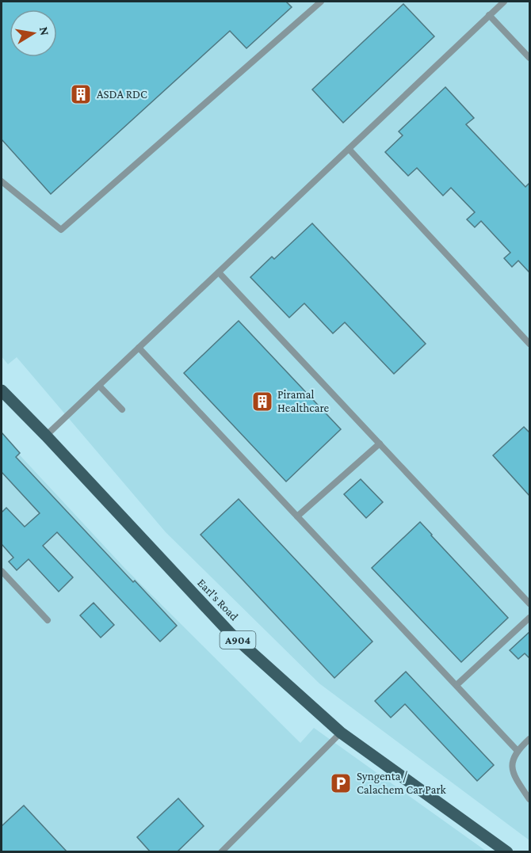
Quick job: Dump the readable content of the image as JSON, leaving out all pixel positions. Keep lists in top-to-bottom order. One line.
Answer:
{"streets":{"main road":["Earl's Road","A904"]},"places":{"building":["ASDA RDC","Piramal Healthcare"],"parking":["Syngenta / Calachem Car Park"]},"north":"right"}
